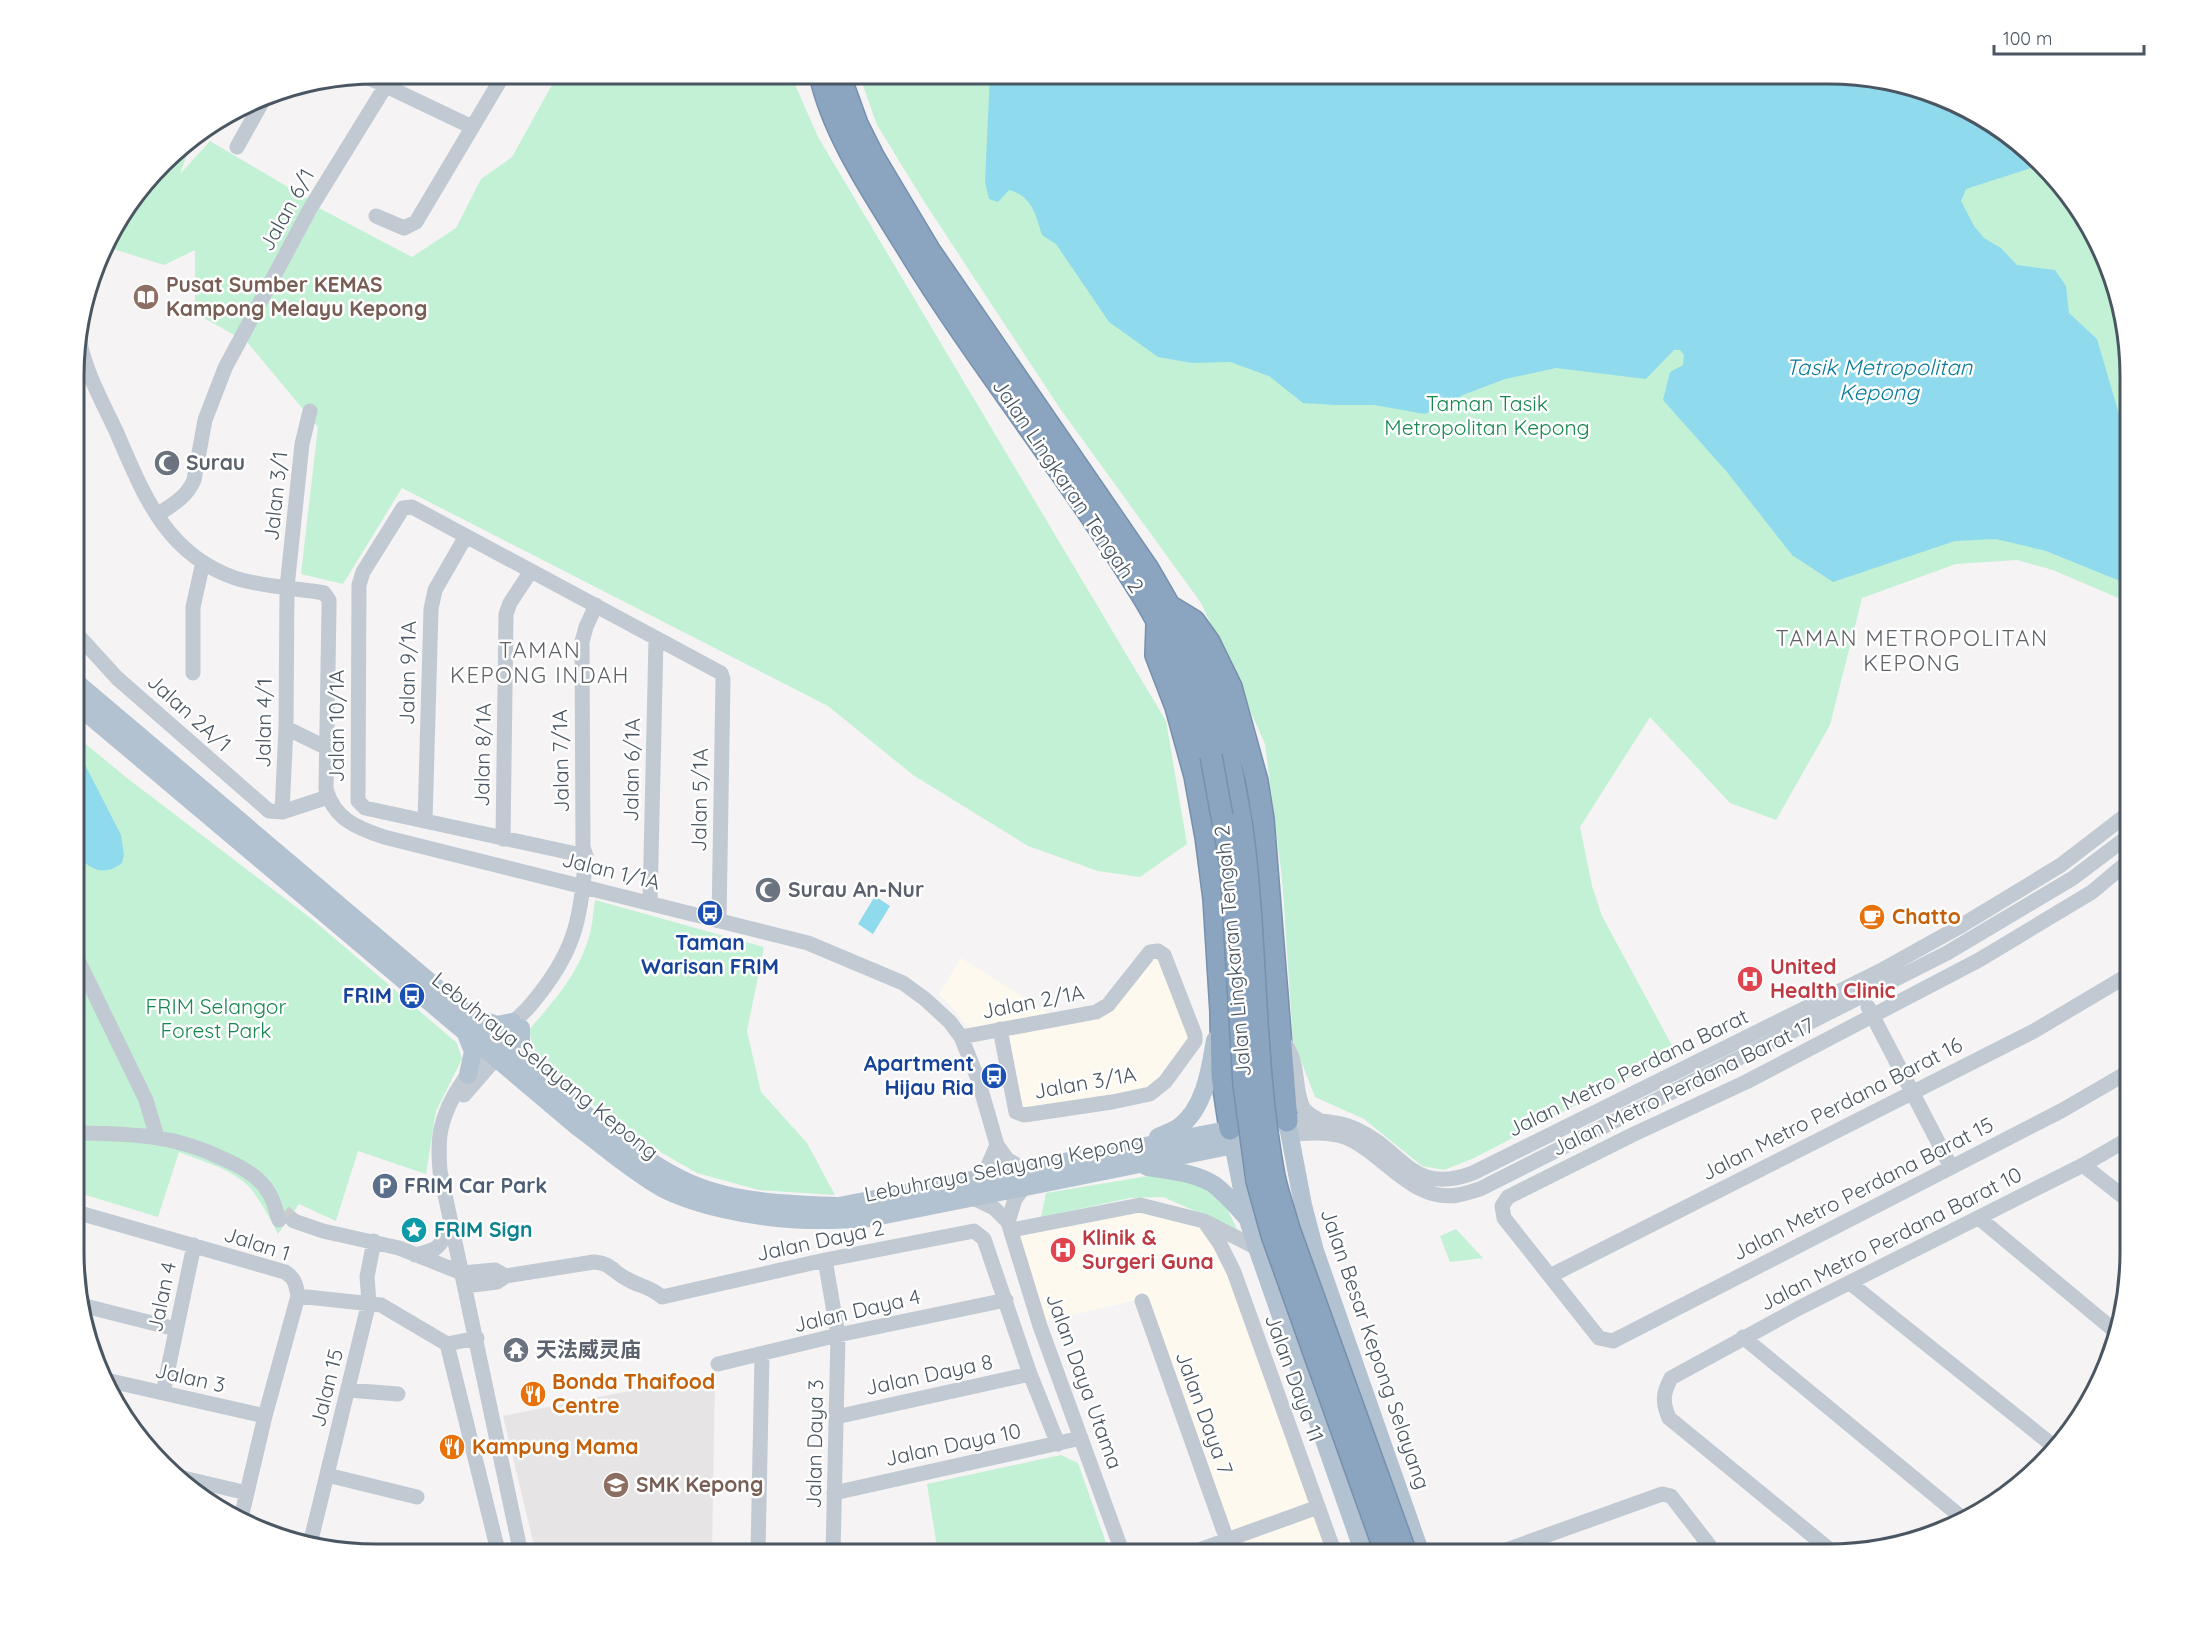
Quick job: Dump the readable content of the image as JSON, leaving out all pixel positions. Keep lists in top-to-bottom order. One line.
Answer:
{"streets":{"highway":["Jalan Lingkaran Tengah 2"],"main road":["Lebuhraya Selayang Kepong","Jalan Besar Kepong Selayang"],"street":["Jalan 6/1","Jalan 3/1","Jalan 9/1A","Jalan 2A/1","Jalan 4/1","Jalan 10/1A","Jalan 8/1A","Jalan 7/1A","Jalan 6/1A","Jalan 5/1A","Jalan 1/1A","Jalan 2/1A","Jalan Metro Perdana Barat","Jalan 3/1A","Jalan Metro Perdana Barat 17","Jalan Metro Perdana Barat 16","Jalan Metro Perdana Barat 15","Jalan Metro Perdana Barat 10","Jalan Daya 2","Jalan 1","Jalan 4","Jalan Daya 4","Jalan Daya 8","Jalan 3","Jalan Daya 11","Jalan Daya Utama","Jalan 15","Jalan Daya 7","Jalan Daya 3","Jalan Daya 10"]},"crossings":[["Jalan 3/1","Jalan 4/1"],["Jalan 9/1A","Jalan 10/1A"],["Jalan 2A/1","Jalan 4/1"],["Jalan 10/1A","Jalan 8/1A"],["Jalan 10/1A","Jalan 7/1A"],["Jalan 7/1A","Jalan 1/1A"],["Jalan 7/1A","Lebuhraya Selayang Kepong"],["Jalan 6/1A","Jalan 5/1A"],["Jalan 6/1A","Jalan 1/1A"],["Jalan 5/1A","Jalan 1/1A"],["Jalan 1/1A","Jalan 2/1A"],["Jalan 1/1A","Lebuhraya Selayang Kepong"],["Jalan 2/1A","Jalan 3/1A"],["Lebuhraya Selayang Kepong","Jalan Metro Perdana Barat"],["Lebuhraya Selayang Kepong","Jalan Besar Kepong Selayang"],["Jalan Metro Perdana Barat","Jalan Besar Kepong Selayang"],["Jalan Metro Perdana Barat 17","Jalan Metro Perdana Barat 16"],["Jalan Metro Perdana Barat 17","Jalan Metro Perdana Barat 15"],["Jalan Metro Perdana Barat 16","Jalan Metro Perdana Barat 15"],["Jalan Daya 2","Jalan Daya 4"],["Jalan Daya 2","Jalan Daya 3"],["Jalan 1","Jalan 4"],["Jalan 4","Jalan 3"],["Jalan Daya 4","Jalan Daya 3"],["Jalan Daya 8","Jalan Daya 3"],["Jalan Daya Utama","Jalan Daya 10"],["Jalan Daya 3","Jalan Daya 10"]],"districts":["TAMAN METROPOLITAN KEPONG","TAMAN KEPONG INDAH"],"water":["Tasik Metropolitan Kepong"],"parks":["Taman Tasik Metropolitan Kepong","FRIM Selangor Forest Park"],"places":{"library":["Pusat Sumber KEMAS Kampong Melayu Kepong"],"mosque":["Surau","Surau An-Nur"],"bus stop":["Taman Warisan FRIM","FRIM","Apartment Hijau Ria"],"cafe":["Chatto"],"hospital":["United Health Clinic","Klinik & Surgeri Guna"],"parking":["FRIM Car Park"],"place":["FRIM Sign"],"temple":["天法威灵庙"],"restaurant":["Bonda Thaifood Centre","Kampung Mama"],"school or university":["SMK Kepong"]},"scale_bar":"100 m"}
